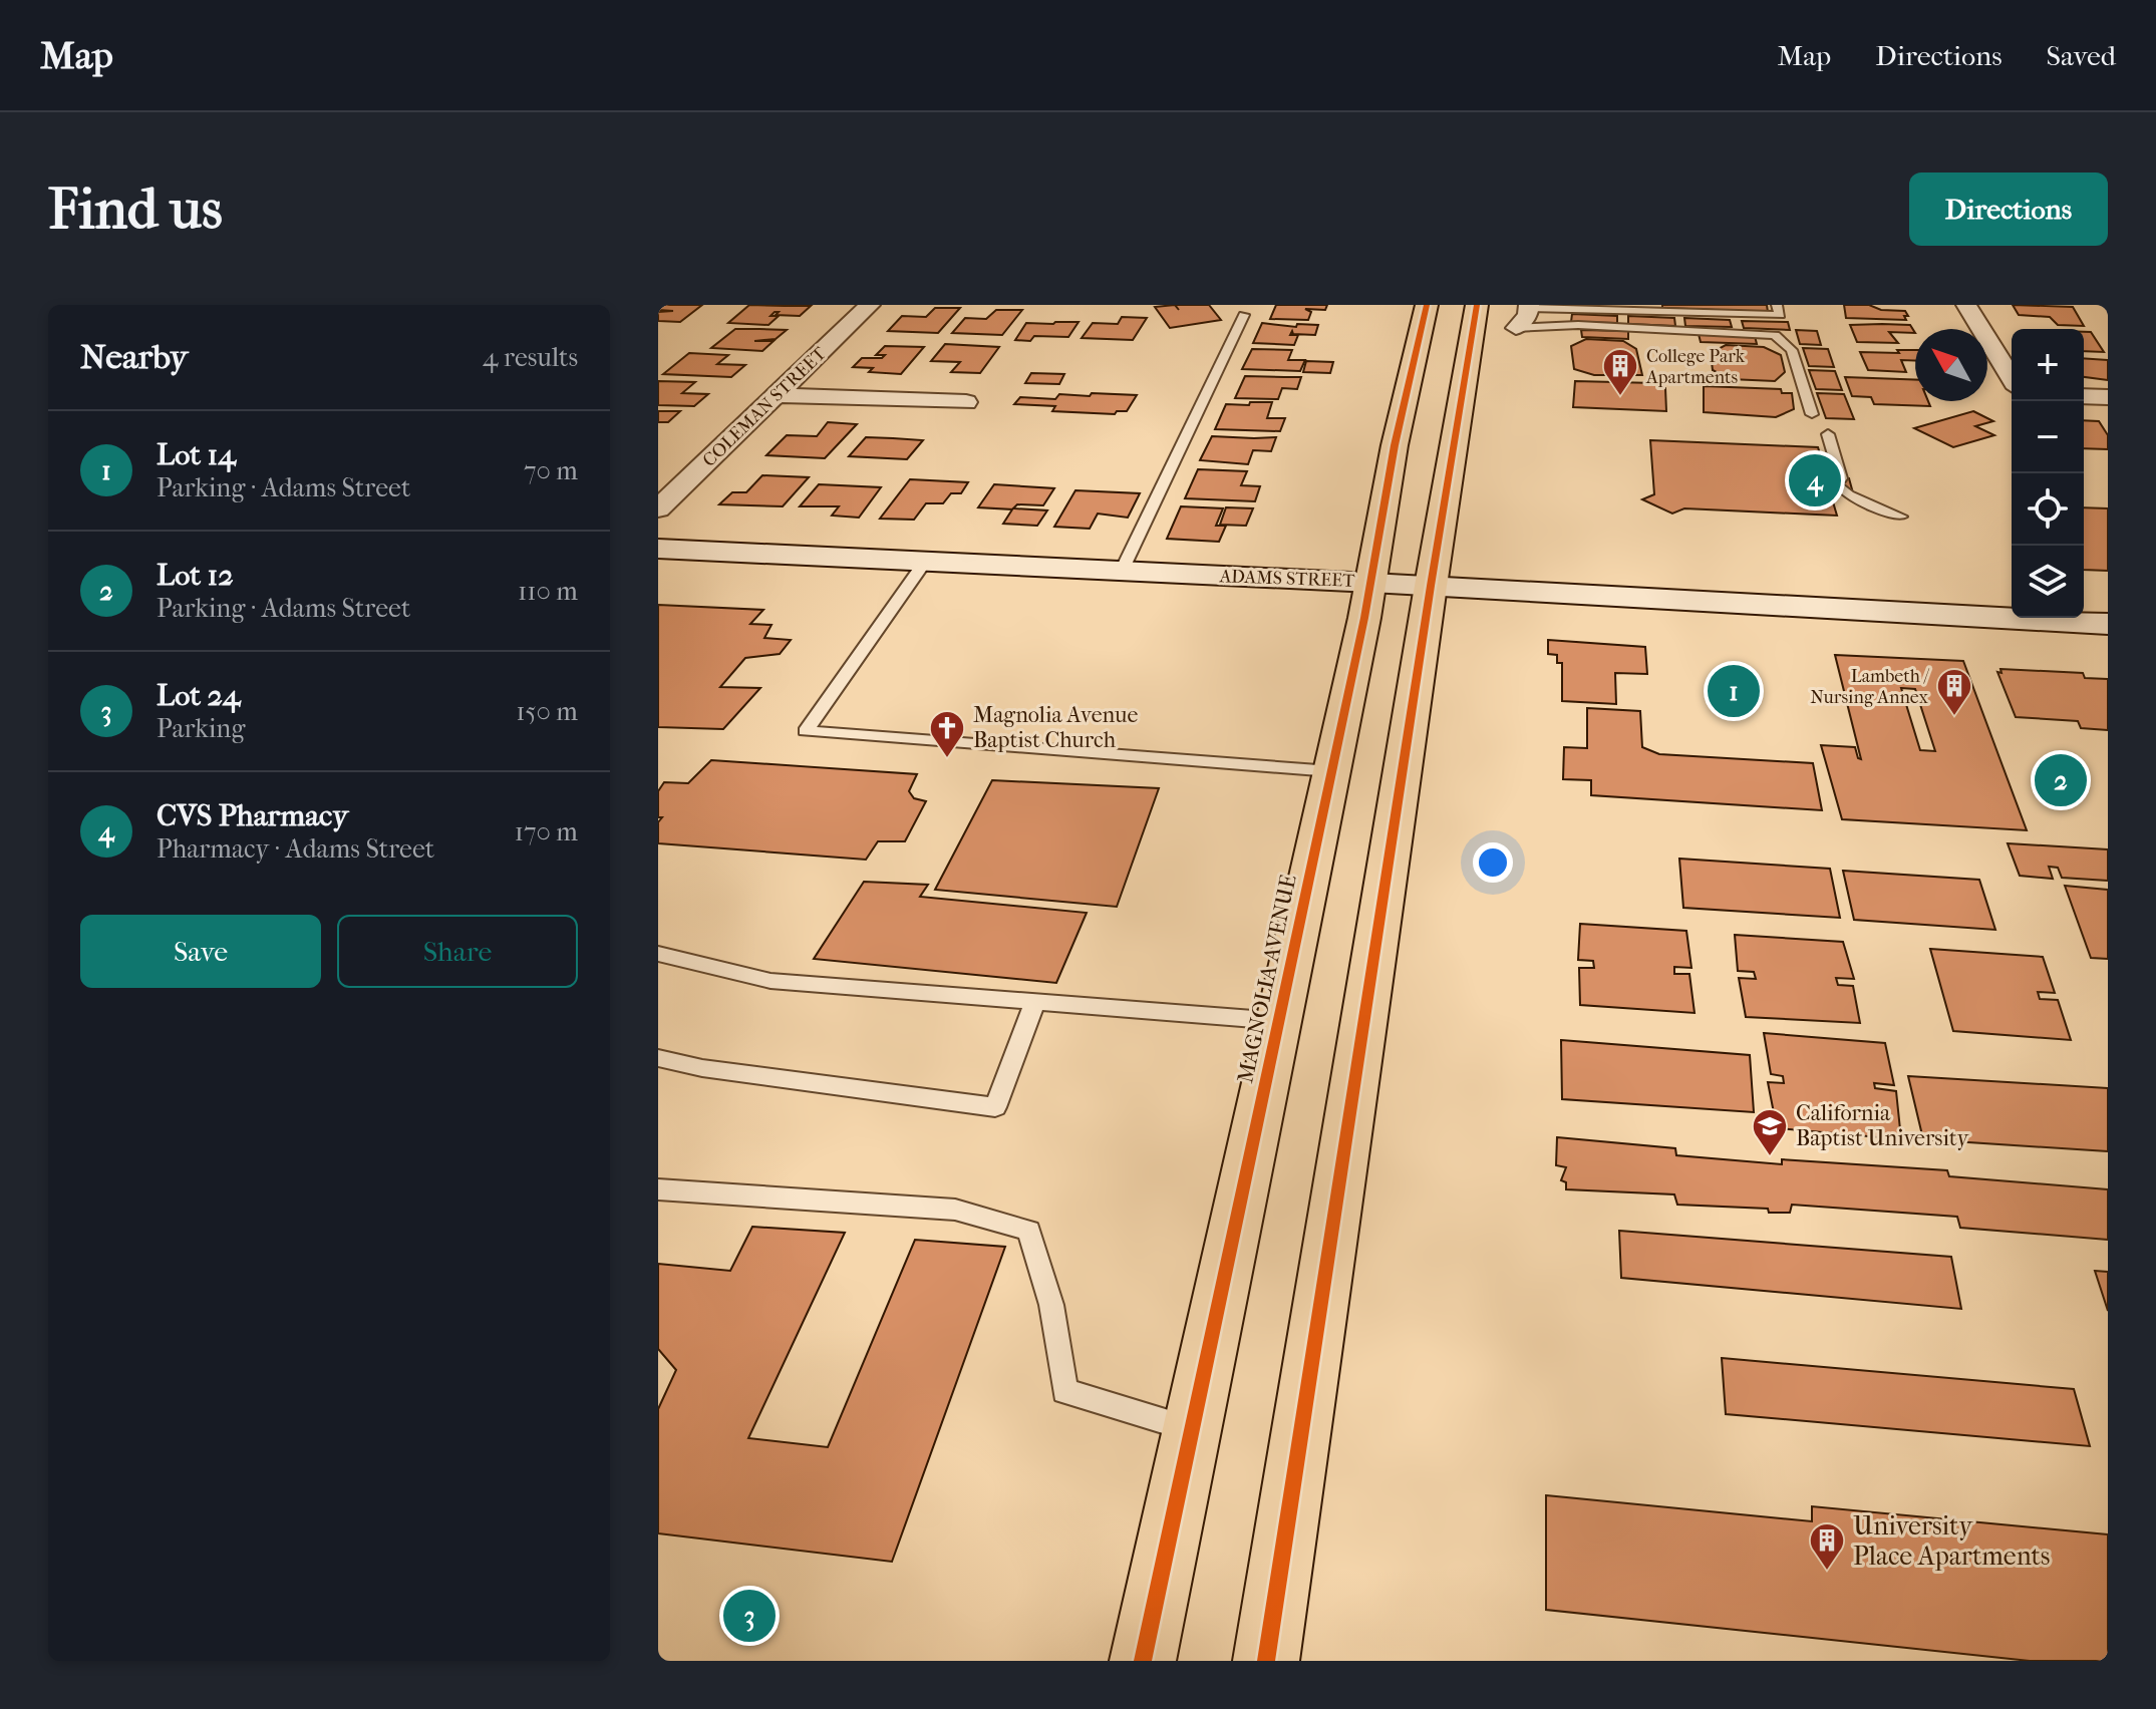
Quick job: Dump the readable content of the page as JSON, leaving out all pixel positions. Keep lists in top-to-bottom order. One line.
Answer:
{"streets":{"main road":["ADAMS STREET","MAGNOLIA AVENUE"],"street":["COLEMAN STREET"]},"crossings":[["ADAMS STREET","MAGNOLIA AVENUE"]],"places":{"building":["College Park Apartments","Lambeth / Nursing Annex","University Place Apartments"],"church":["Magnolia Avenue Baptist Church"],"school or university":["California Baptist University"]},"north":"top left","page":{"header":"Map","nav":["Map","Directions","Saved"],"buttons":["Directions",["Save","Share"]],"title":"Find us","heading":["Nearby","4 results"],"map_buttons":["+","−"],"list":[{"mark":"1","name":"Lot 14","note":"Parking · Adams Street","value":"70 m"},{"mark":"2","name":"Lot 12","note":"Parking · Adams Street","value":"110 m"},{"mark":"3","name":"Lot 24","note":"Parking","value":"150 m"},{"mark":"4","name":"CVS Pharmacy","note":"Pharmacy · Adams Street","value":"170 m"}],"pins":["4","1","2","3"]}}
